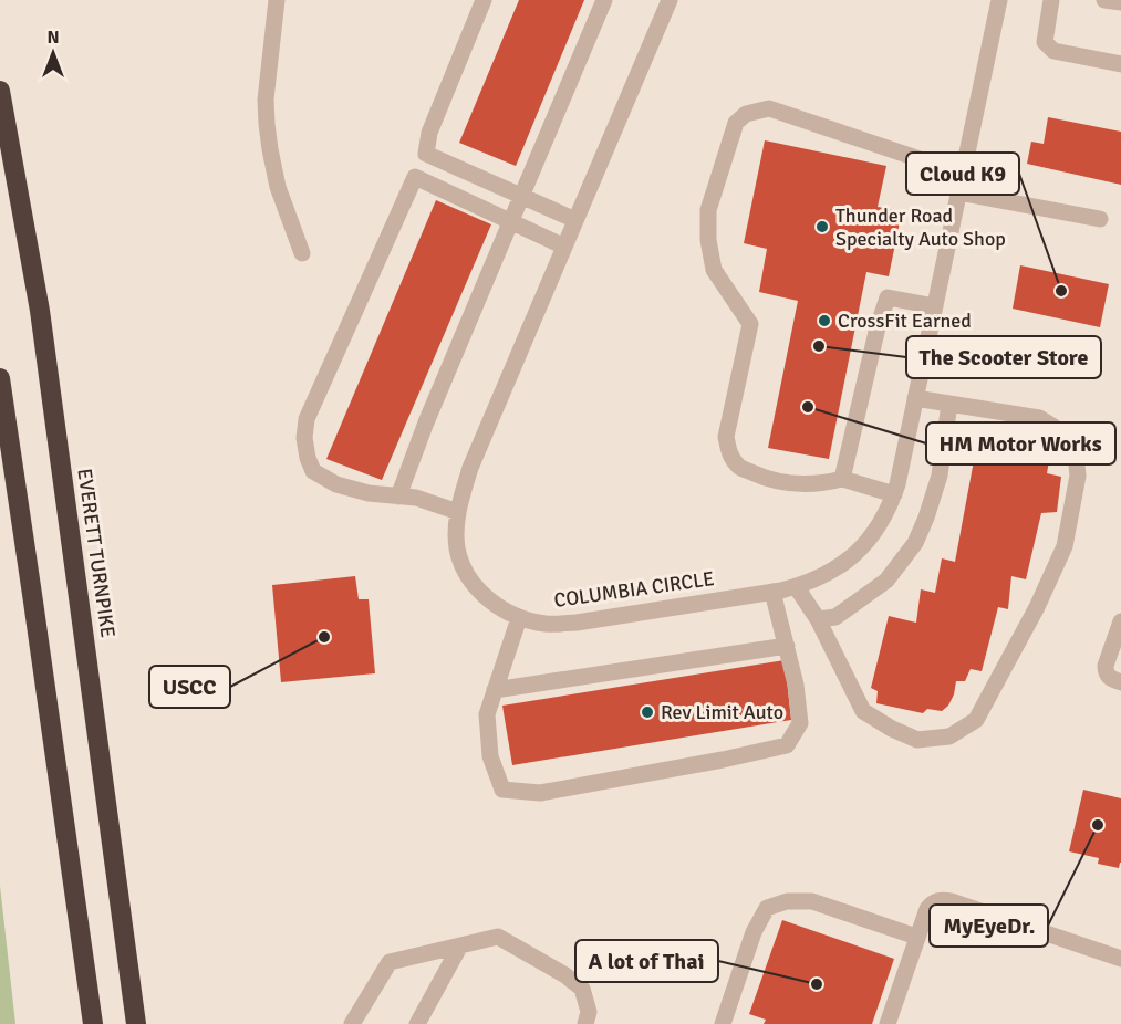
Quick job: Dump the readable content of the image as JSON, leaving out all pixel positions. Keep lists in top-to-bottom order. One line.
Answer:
{"streets":{"highway":["EVERETT TURNPIKE"],"street":["COLUMBIA CIRCLE"]},"places":["Thunder Road Specialty Auto Shop","Cloud K9","CrossFit Earned","The Scooter Store","HM Motor Works","USCC","Rev Limit Auto","MyEyeDr.","A lot of Thai"],"north":"top"}
